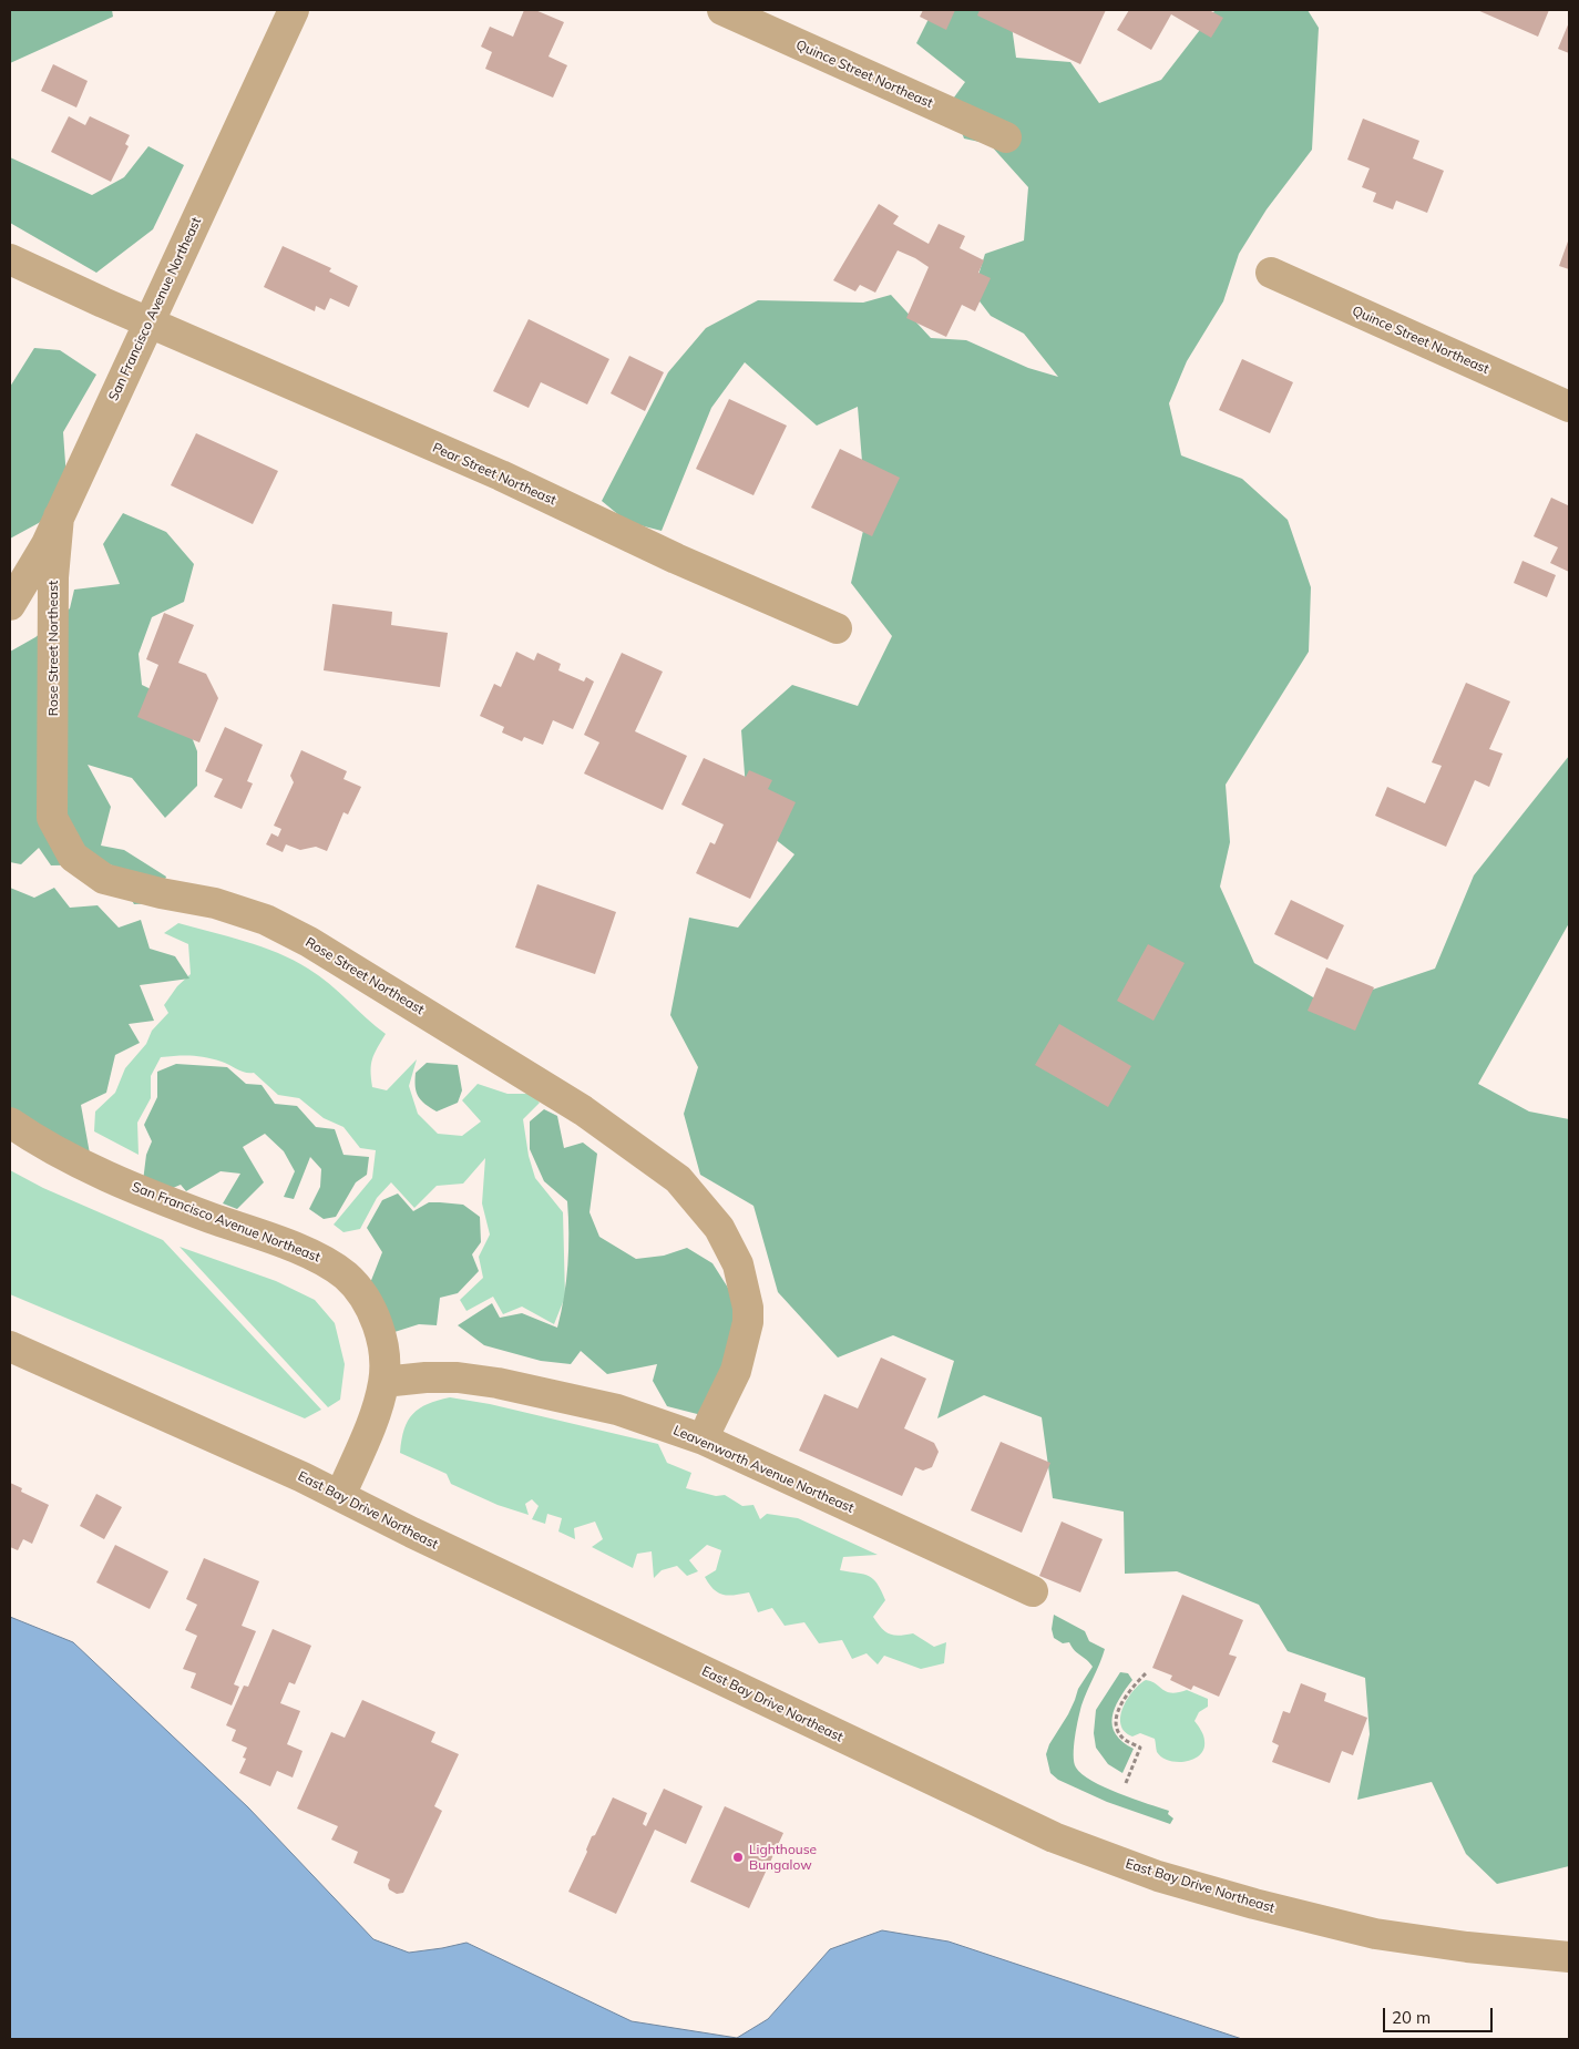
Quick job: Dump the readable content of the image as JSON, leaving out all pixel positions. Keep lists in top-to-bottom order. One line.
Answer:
{"streets":{"street":["Quince Street Northeast","San Francisco Avenue Northeast","Pear Street Northeast","Rose Street Northeast","Leavenworth Avenue Northeast","East Bay Drive Northeast"]},"crossings":[["San Francisco Avenue Northeast","Pear Street Northeast"],["San Francisco Avenue Northeast","Rose Street Northeast"],["San Francisco Avenue Northeast","Leavenworth Avenue Northeast"],["San Francisco Avenue Northeast","East Bay Drive Northeast"],["Rose Street Northeast","Leavenworth Avenue Northeast"]],"places":["Lighthouse Bungalow"],"scale_bar":"20 m"}
